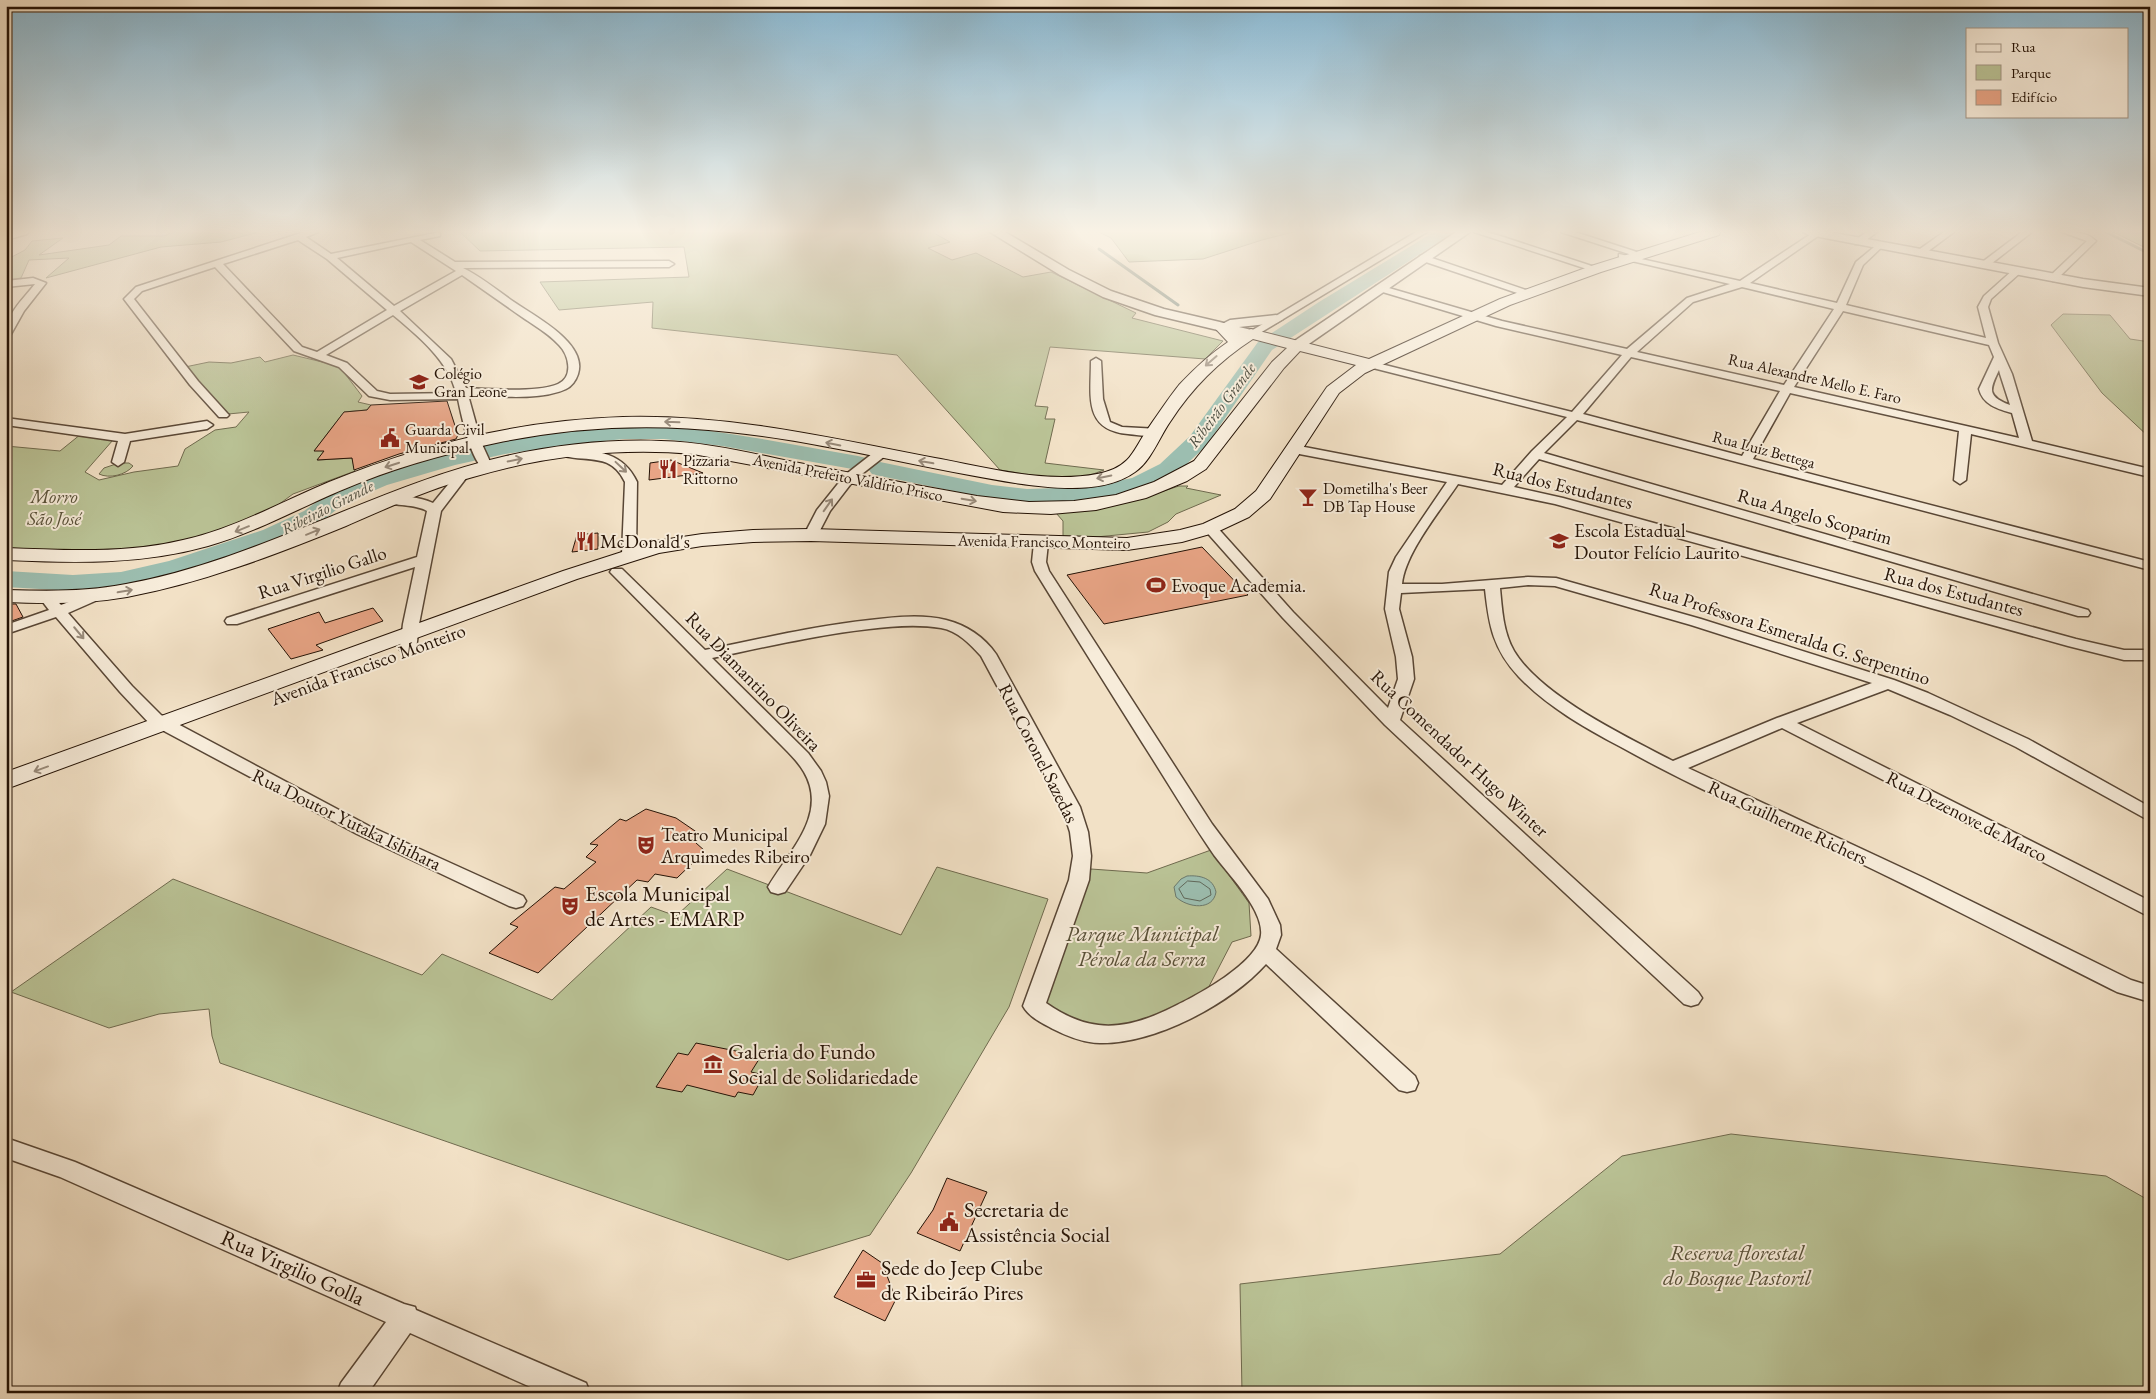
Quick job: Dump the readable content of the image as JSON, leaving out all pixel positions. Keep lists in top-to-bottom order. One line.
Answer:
{"streets":{"main road":["Avenida Prefeito Valdírio Prisco","Avenida Francisco Monteiro"],"street":["Rua Alexandre Mello E. Faro","Rua Luiz Bettega","Rua dos Estudantes","Rua Angelo Scoparim","Rua Virgilio Gallo","Rua Professora Esmeralda G. Serpentino","Rua Diamantino Oliveira","Rua Coronel Sazedas","Rua Comendador Hugo Winter","Rua Dezenove de Marco","Rua Doutor Yutaka Ishihara","Rua Guilherme Richers","Rua Virgilio Golla"]},"crossings":[["Rua Alexandre Mello E. Faro","Avenida Francisco Monteiro"],["Rua Luiz Bettega","Avenida Francisco Monteiro"],["Avenida Prefeito Valdírio Prisco","Rua Doutor Yutaka Ishihara"],["Rua dos Estudantes","Avenida Francisco Monteiro"],["Avenida Francisco Monteiro","Rua Diamantino Oliveira"],["Avenida Francisco Monteiro","Rua Coronel Sazedas"],["Avenida Francisco Monteiro","Rua Comendador Hugo Winter"],["Avenida Francisco Monteiro","Rua Doutor Yutaka Ishihara"],["Rua Professora Esmeralda G. Serpentino","Rua Guilherme Richers"],["Rua Diamantino Oliveira","Rua Coronel Sazedas"]],"water":["Ribeirão Grande"],"parks":["Morro São José","Parque Municipal Pérola da Serra","Reserva florestal do Bosque Pastoril"],"places":{"school or university":["Colégio Gran Leone","Escola Estadual Doutor Felício Laurito"],"public building":["Guarda Civil Municipal","Secretaria de Assistência Social"],"restaurant":["Pizzaria Rittorno","McDonald's"],"bar":["Dometilha's Beer DB Tap House"],"sports":["Evoque Academia."],"theatre":["Teatro Municipal Arquimedes Ribeiro","Escola Municipal de Artes - EMARP"],"museum":["Galeria do Fundo Social de Solidariedade"],"office":["Sede do Jeep Clube de Ribeirão Pires"]},"legend":["Rua","Parque","Edifício"]}
